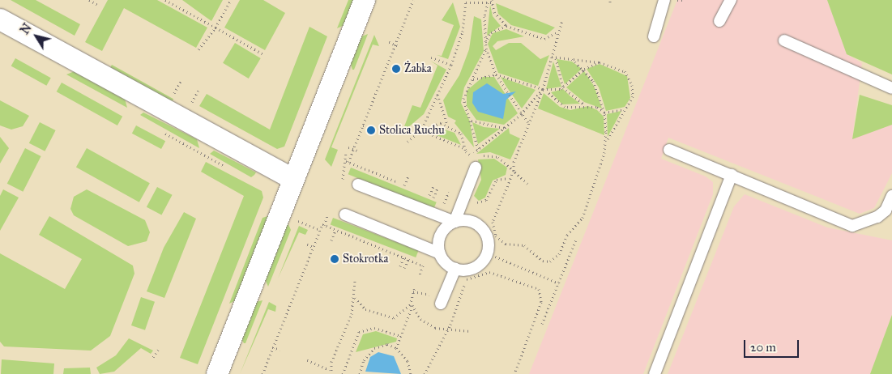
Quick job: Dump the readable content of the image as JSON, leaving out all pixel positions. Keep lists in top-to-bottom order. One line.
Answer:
{"places":["Żabka","Stolica Ruchu","Stokrotka"],"scale_bar":"20 m","north":"top left"}
